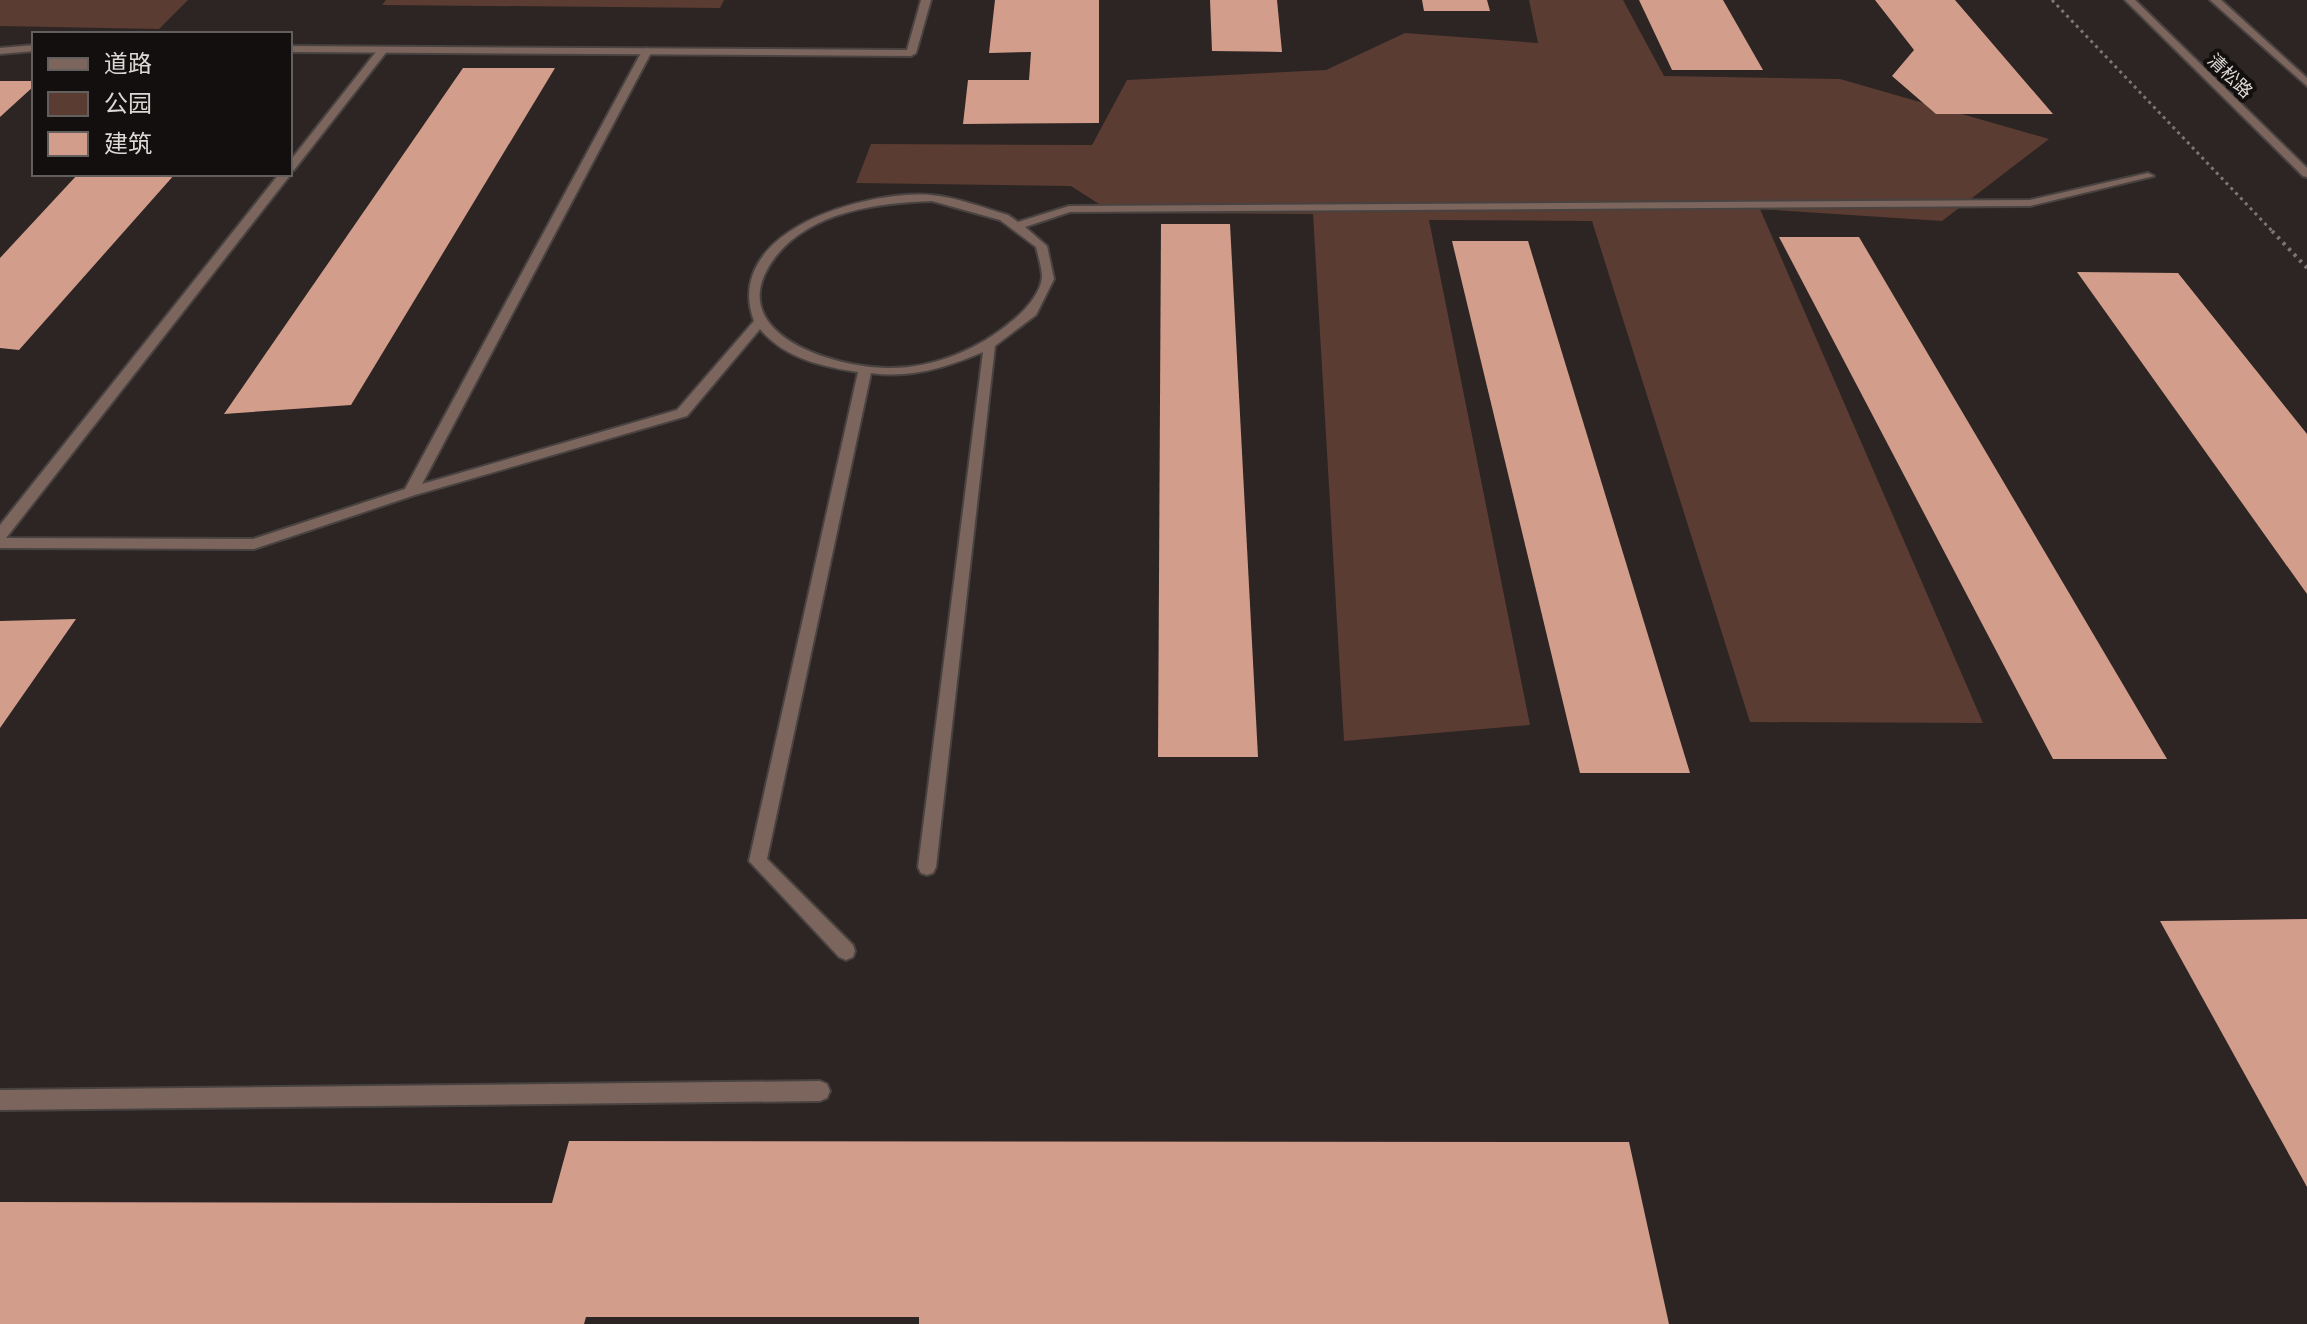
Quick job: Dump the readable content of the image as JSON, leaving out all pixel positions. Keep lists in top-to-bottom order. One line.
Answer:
{"streets":{"street":["清松路"]},"legend":["道路","公园","建筑"]}
